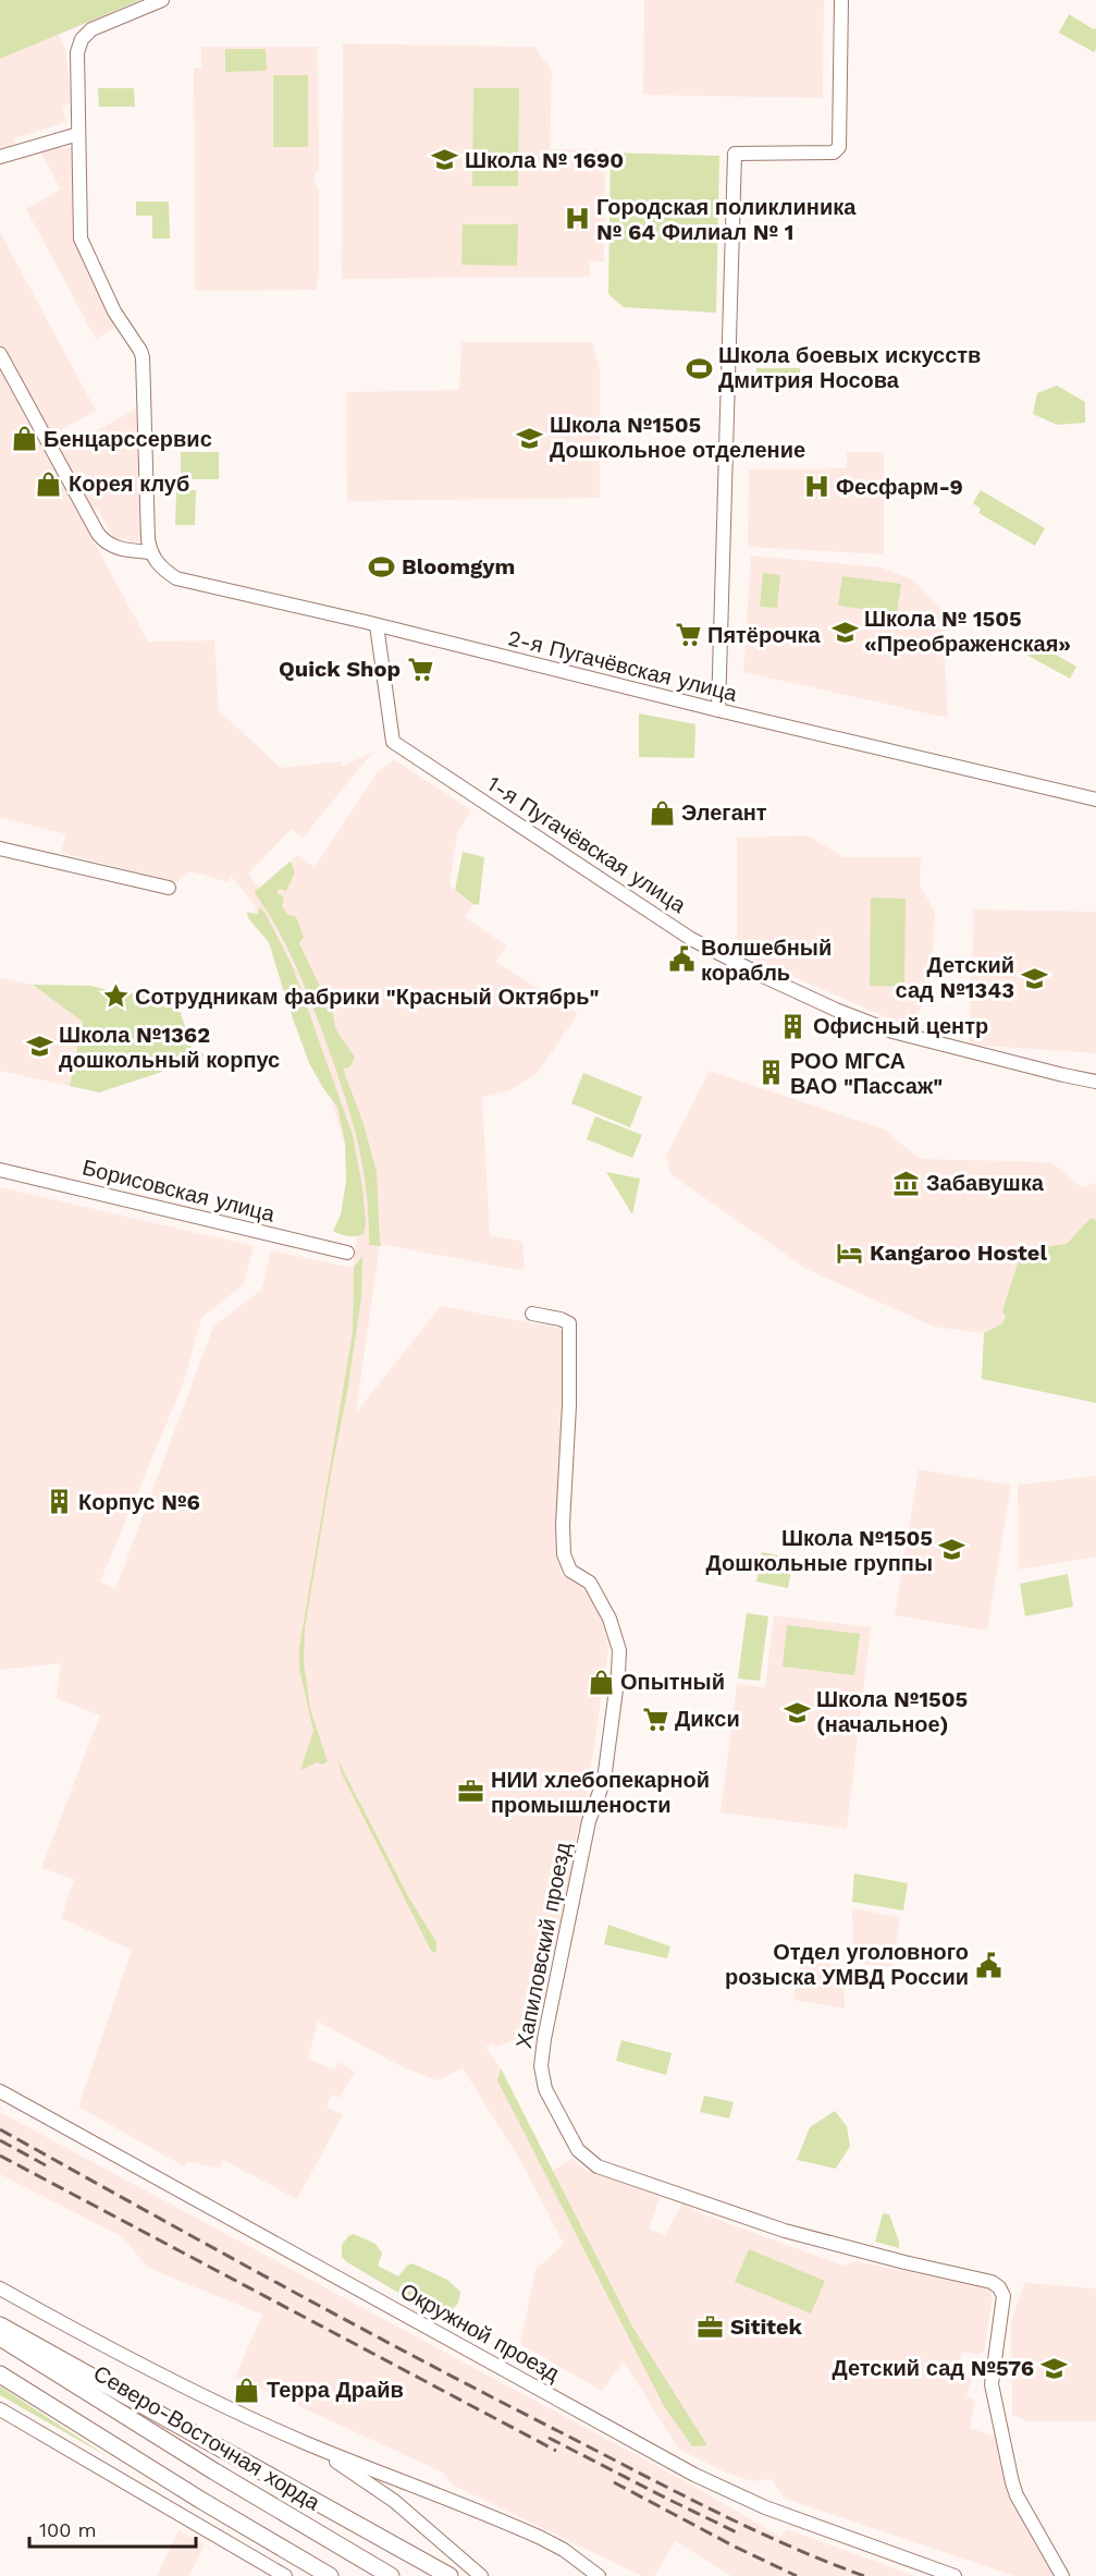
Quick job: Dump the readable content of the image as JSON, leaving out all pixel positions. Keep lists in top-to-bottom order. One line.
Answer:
{"streets":{"main road":["Северо-Восточная хорда"],"street":["2-я Пугачёвская улица","1-я Пугачёвская улица","Борисовская улица","Хапиловский проезд","Окружной проезд"]},"crossings":[["2-я Пугачёвская улица","1-я Пугачёвская улица"]],"places":{"school or university":["Школа № 1690","Школа №1505 Дошкольное отделение","Школа № 1505 «Преображенская»","Детский сад №1343","Школа №1362 дошкольный корпус","Школа №1505 Дошкольные группы","Школа №1505 (начальное)","Детский сад №576"],"hospital":["Городская поликлиника № 64 Филиал № 1","Фесфарм-9"],"sports":["Школа боевых искусств Дмитрия Носова","Bloomgym"],"shop":["Бенцарссервис","Корея клуб","Элегант","Опытный","Терра Драйв"],"supermarket":["Пятёрочка","Quick Shop","Дикси"],"public building":["Волшебный корабль","Отдел уголовного розыска УМВД России"],"place":["Сотрудникам фабрики \"Красный Октябрь\""],"building":["Офисный центр","РОО МГСА ВАО \"Пассаж\"","Корпус №6"],"museum":["Забавушка"],"hotel":["Kangaroo Hostel"],"office":["НИИ хлебопекарной промышлености","Sititek"]},"scale_bar":"100 m"}
